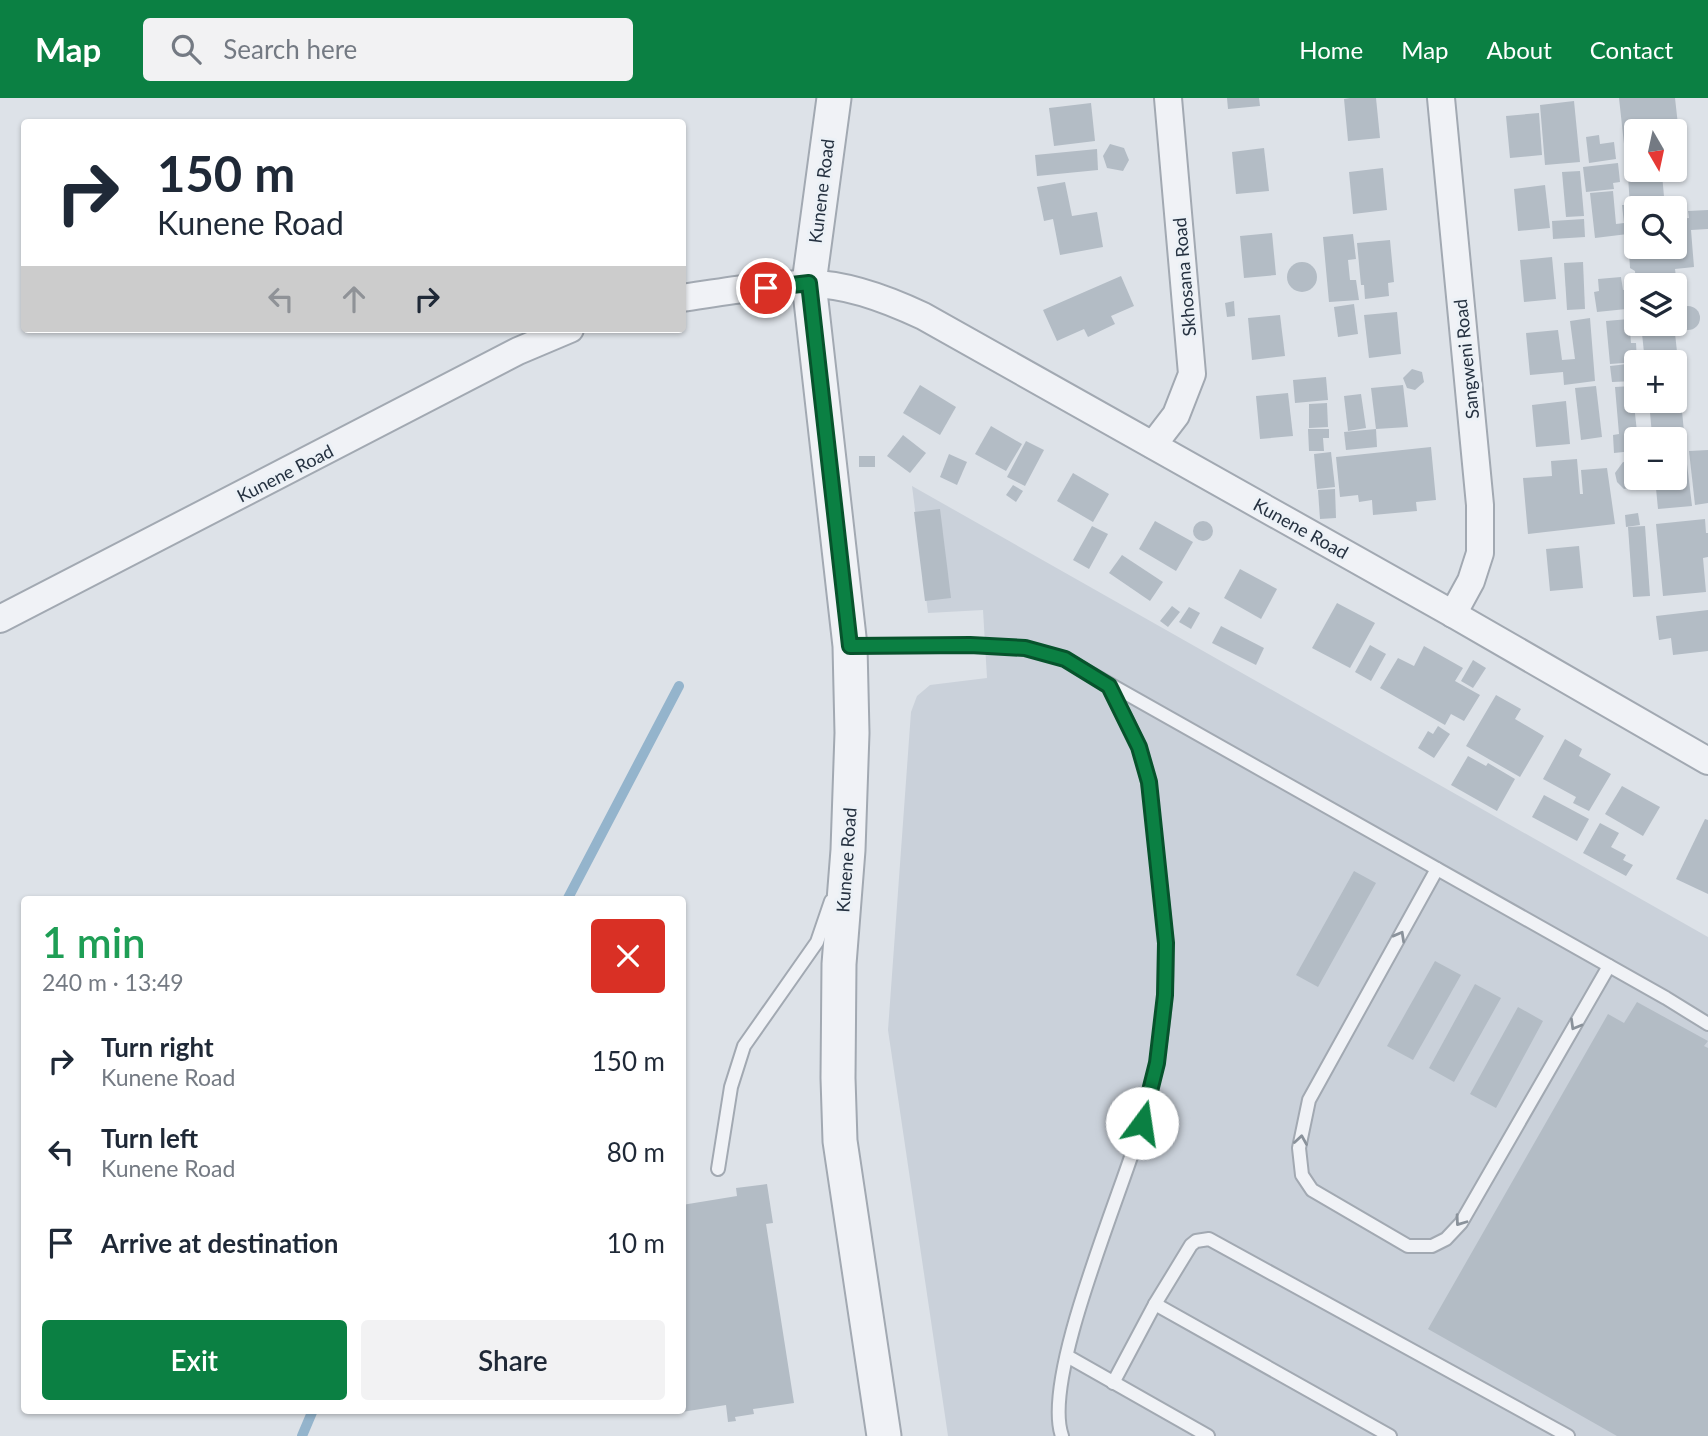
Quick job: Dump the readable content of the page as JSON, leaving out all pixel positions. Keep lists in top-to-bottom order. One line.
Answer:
{"streets":{"street":["Kunene Road","Skhosana Road","Sangweni Road"]},"crossings":[["Kunene Road","Skhosana Road"],["Kunene Road","Sangweni Road"]],"north":"bottom","page":{"header":"Map","search":"Search here","nav":["Home","Map","About","Contact"],"map_buttons":["+","−"],"turn":["150 m","Kunene Road"],"heading":["1 min","240 m · 13:49"],"list":[{"name":"Turn right","note":"Kunene Road","value":"150 m"},{"name":"Turn left","note":"Kunene Road","value":"80 m"},{"name":"Arrive at destination","value":"10 m"}],"buttons":["Exit","Share"]}}
